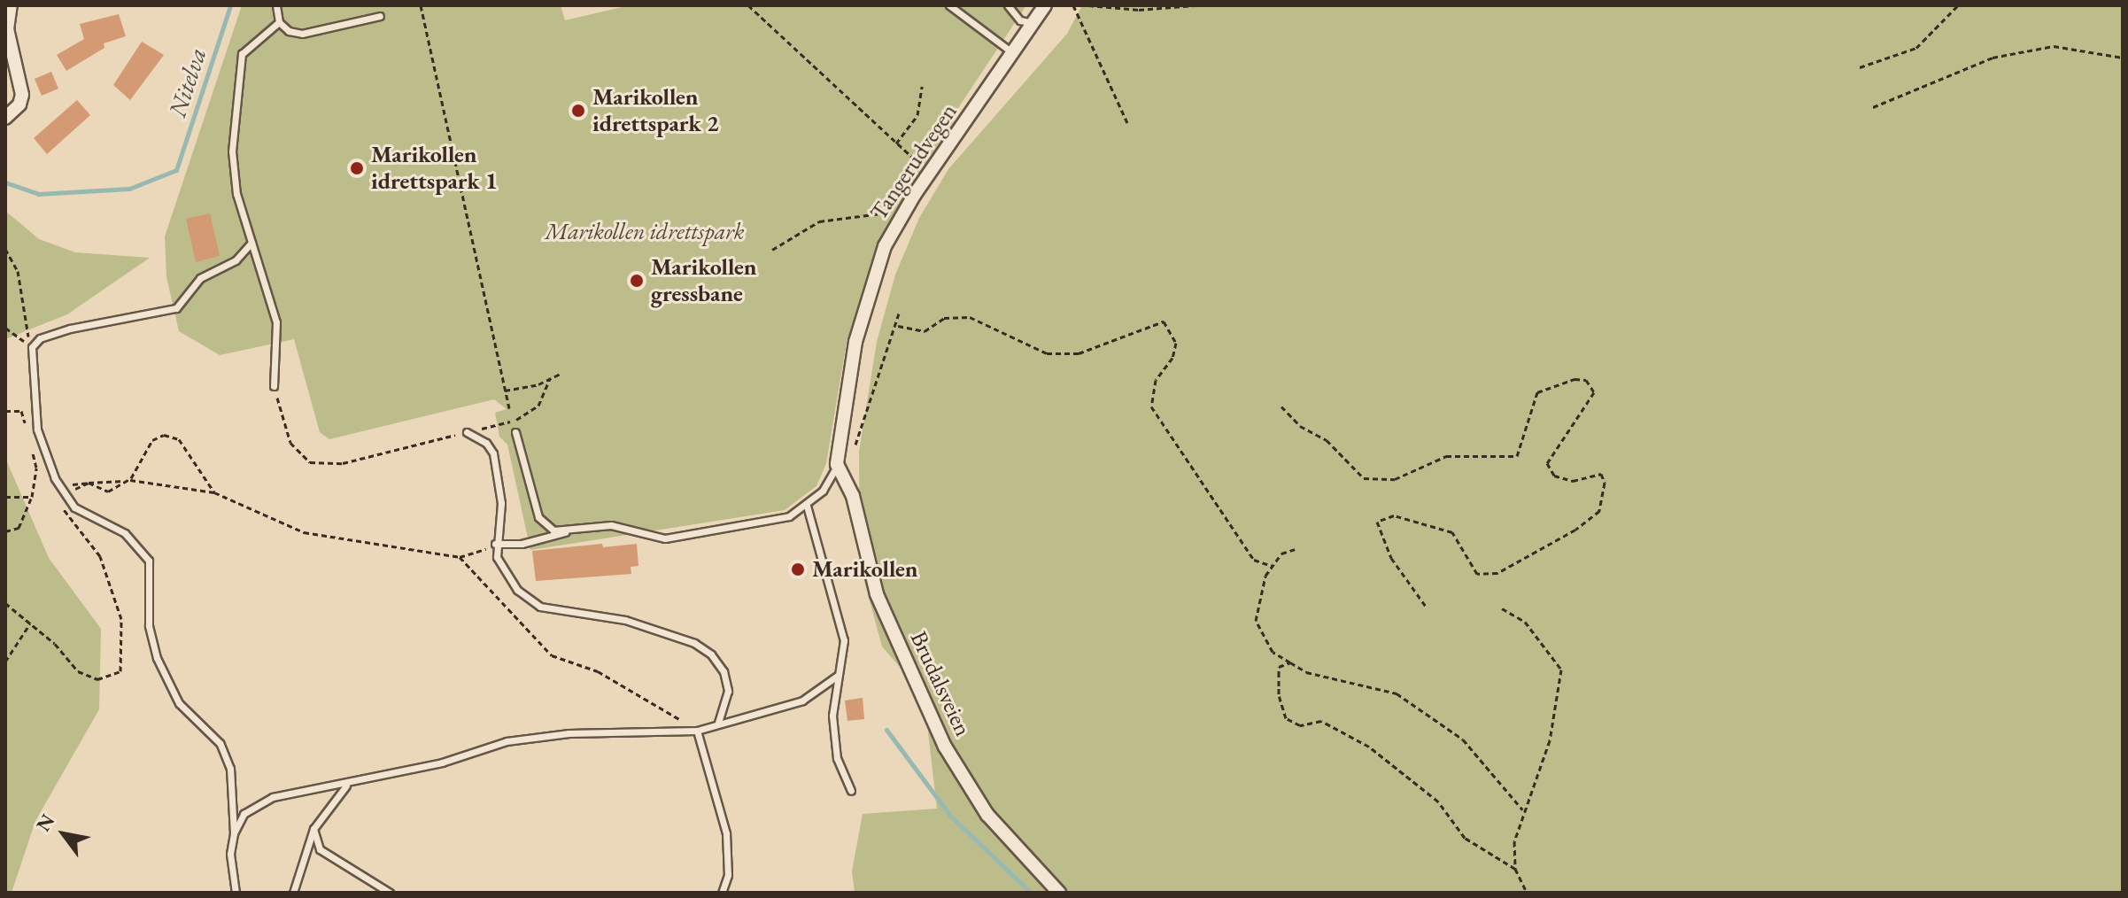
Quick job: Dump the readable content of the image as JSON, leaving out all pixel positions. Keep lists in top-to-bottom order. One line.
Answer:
{"streets":{"street":["Tangerudvegen","Brudalsveien"]},"crossings":[["Tangerudvegen","Brudalsveien"]],"water":["Nitelva"],"parks":["Marikollen idrettspark"],"places":["Marikollen idrettspark 2","Marikollen idrettspark 1","Marikollen gressbane","Marikollen"],"north":"top left"}
